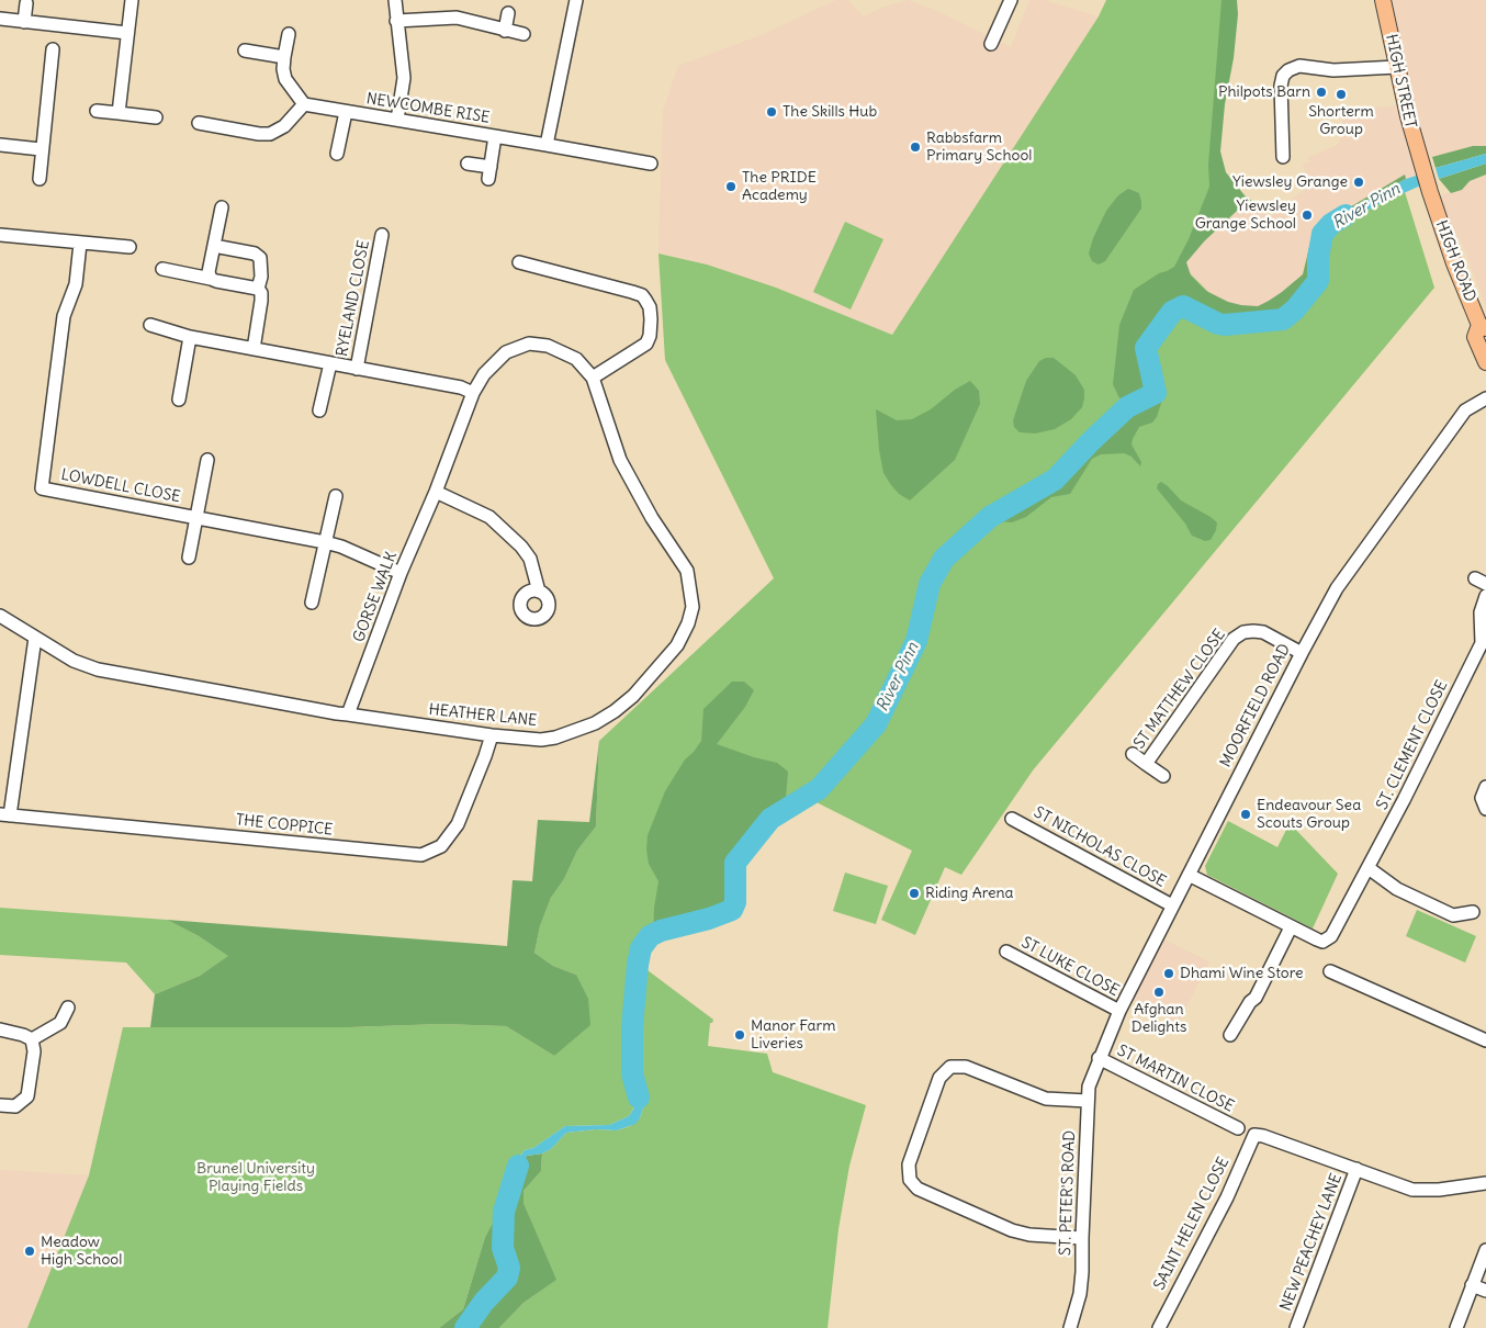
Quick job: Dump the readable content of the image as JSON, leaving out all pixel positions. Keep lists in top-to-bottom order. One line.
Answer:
{"streets":{"main road":["HIGH STREET","HIGH ROAD"],"street":["NEWCOMBE RISE","RYELAND CLOSE","LOWDELL CLOSE","GORSE WALK","ST MATTHEW CLOSE","MOORFIELD ROAD","HEATHER LANE","ST. CLEMENT CLOSE","THE COPPICE","ST NICHOLAS CLOSE","ST LUKE CLOSE","ST MARTIN CLOSE","ST. PETER'S ROAD","SAINT HELEN CLOSE","NEW PEACHEY LANE"]},"crossings":[["HIGH STREET","HIGH ROAD"],["RYELAND CLOSE","GORSE WALK"],["LOWDELL CLOSE","GORSE WALK"],["GORSE WALK","HEATHER LANE"],["ST MATTHEW CLOSE","MOORFIELD ROAD"],["MOORFIELD ROAD","ST. CLEMENT CLOSE"],["MOORFIELD ROAD","ST NICHOLAS CLOSE"],["MOORFIELD ROAD","ST LUKE CLOSE"],["MOORFIELD ROAD","ST MARTIN CLOSE"],["MOORFIELD ROAD","ST. PETER'S ROAD"],["HEATHER LANE","THE COPPICE"],["ST MARTIN CLOSE","ST. PETER'S ROAD"],["SAINT HELEN CLOSE","NEW PEACHEY LANE"]],"water":["River Pinn"],"parks":["Brunel University Playing Fields"],"places":["Philpots Barn","Shorterm Group","The Skills Hub","Rabbsfarm Primary School","Yiewsley Grange","The PRIDE Academy","Yiewsley Grange School","Endeavour Sea Scouts Group","Riding Arena","Dhami Wine Store","Afghan Delights","Manor Farm Liveries","Meadow High School"]}
